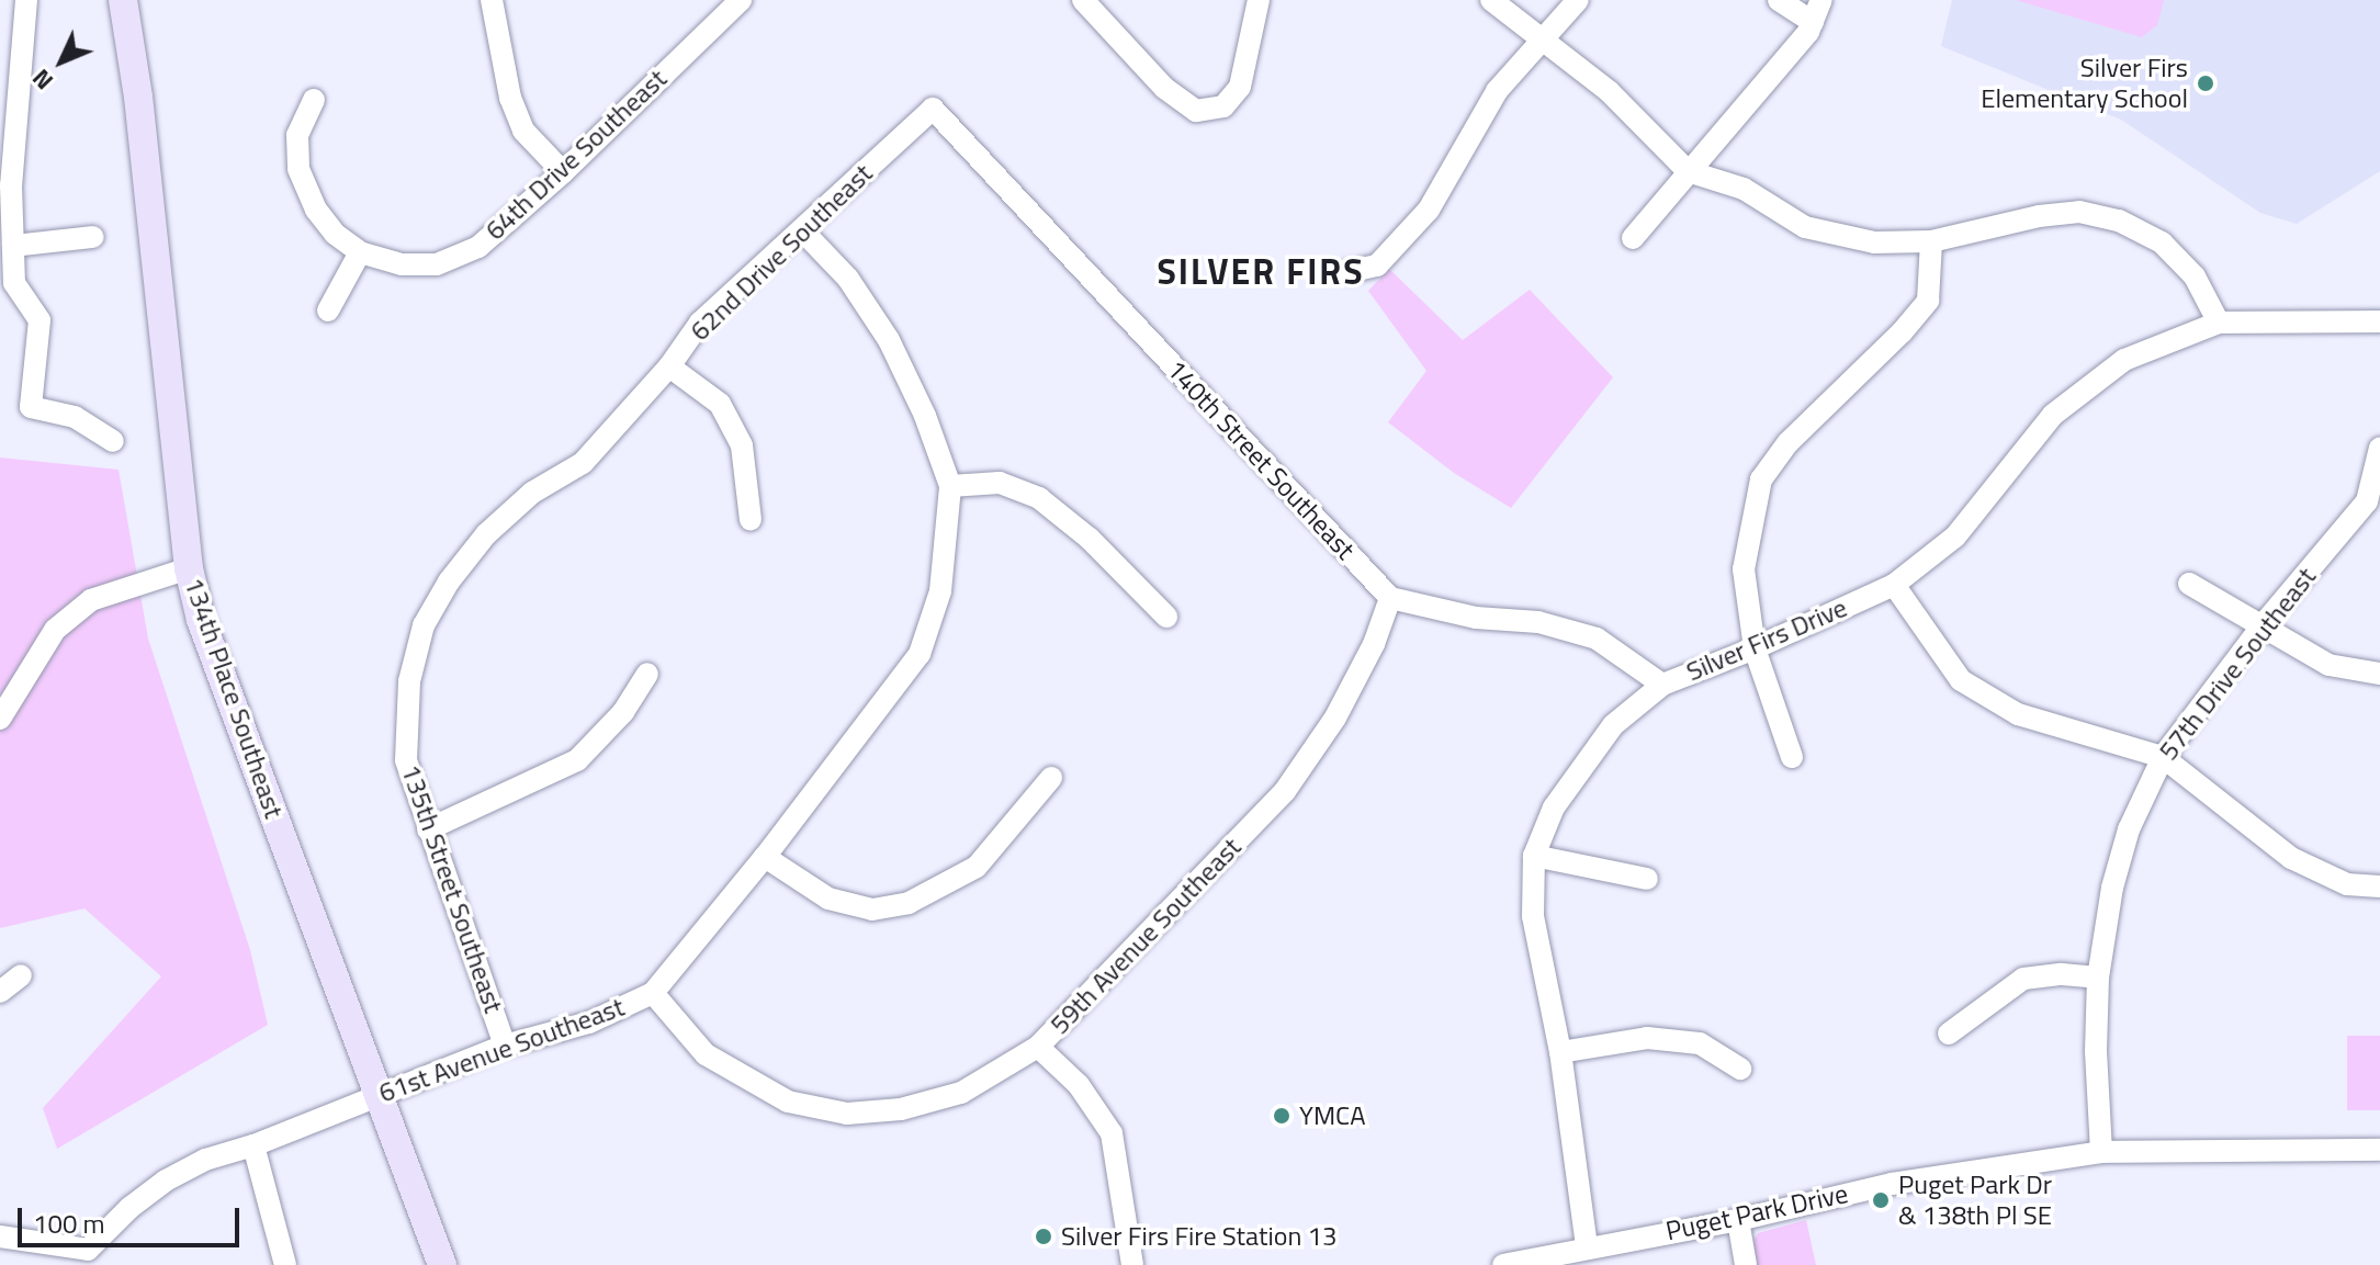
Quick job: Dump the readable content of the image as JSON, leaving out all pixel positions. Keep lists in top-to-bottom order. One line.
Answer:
{"streets":{"main road":["134th Place Southeast"],"street":["64th Drive Southeast","62nd Drive Southeast","140th Street Southeast","Silver Firs Drive","57th Drive Southeast","135th Street Southeast","59th Avenue Southeast","61st Avenue Southeast","Puget Park Drive"]},"crossings":[["62nd Drive Southeast","140th Street Southeast"],["62nd Drive Southeast","135th Street Southeast"],["140th Street Southeast","59th Avenue Southeast"],["Silver Firs Drive","Puget Park Drive"],["57th Drive Southeast","Puget Park Drive"],["134th Place Southeast","61st Avenue Southeast"],["135th Street Southeast","61st Avenue Southeast"],["59th Avenue Southeast","61st Avenue Southeast"]],"districts":["SILVER FIRS"],"places":["Silver Firs Elementary School","YMCA","Puget Park Dr & 138th Pl SE","Silver Firs Fire Station 13"],"scale_bar":"100 m","north":"bottom left"}
